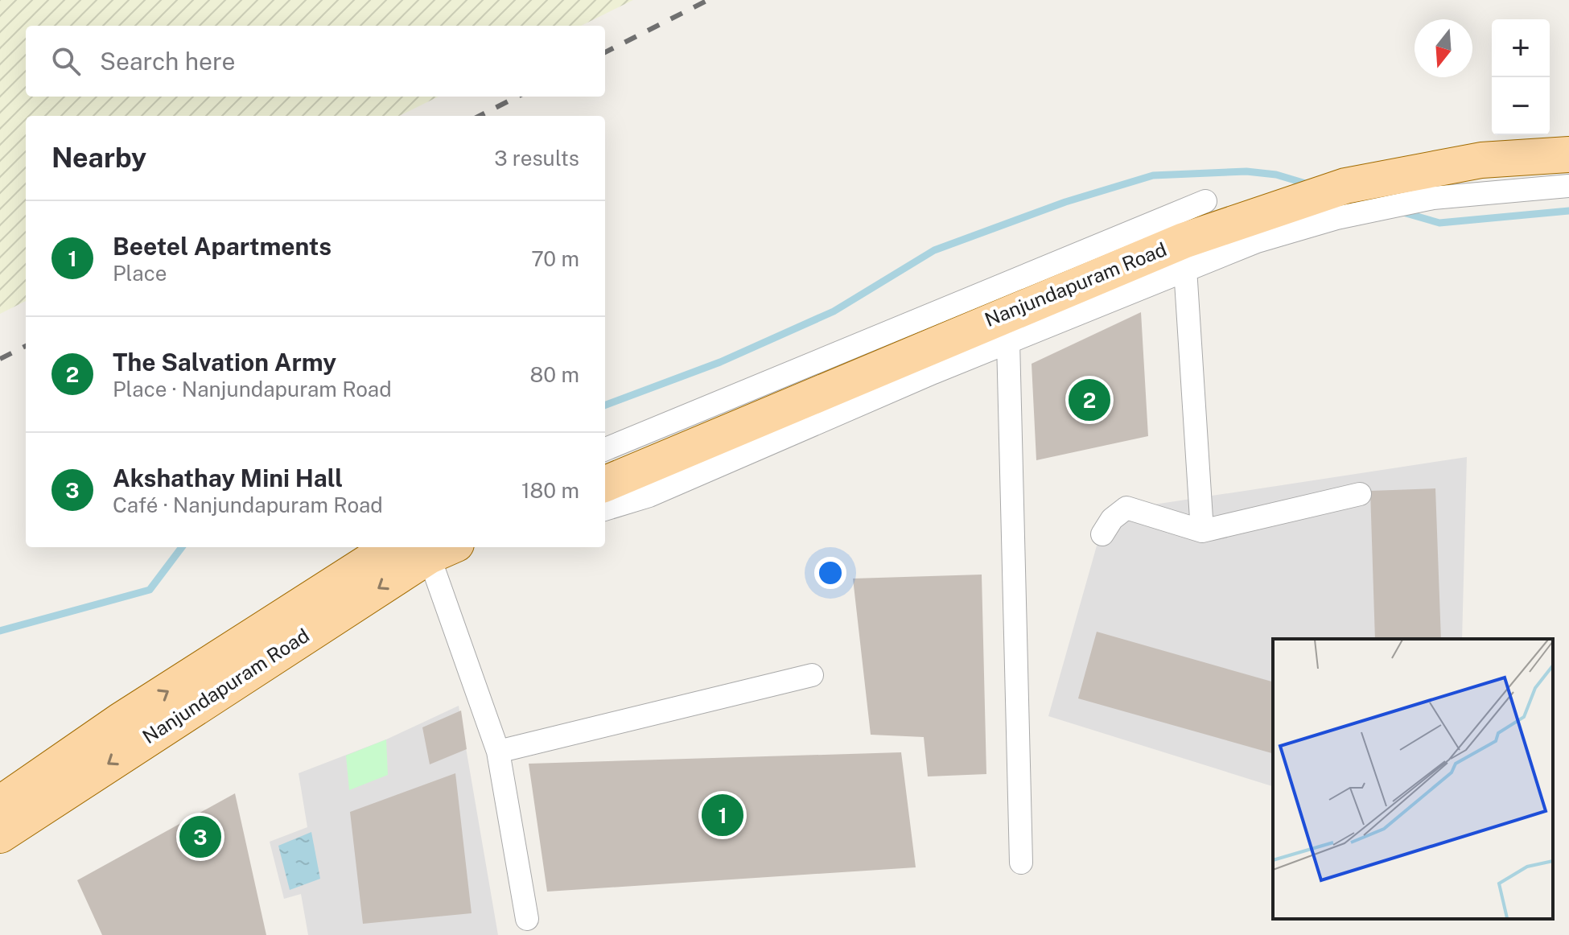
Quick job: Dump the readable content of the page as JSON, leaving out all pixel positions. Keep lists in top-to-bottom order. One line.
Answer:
{"streets":{"main road":["Nanjundapuram Road"]},"north":"bottom","page":{"map_buttons":["+","−"],"search":"Search here","heading":["Nearby","3 results"],"list":[{"mark":"1","name":"Beetel Apartments","note":"Place","value":"70 m"},{"mark":"2","name":"The Salvation Army","note":"Place · Nanjundapuram Road","value":"80 m"},{"mark":"3","name":"Akshathay Mini Hall","note":"Café · Nanjundapuram Road","value":"180 m"}],"pins":["2","1","3"]}}
